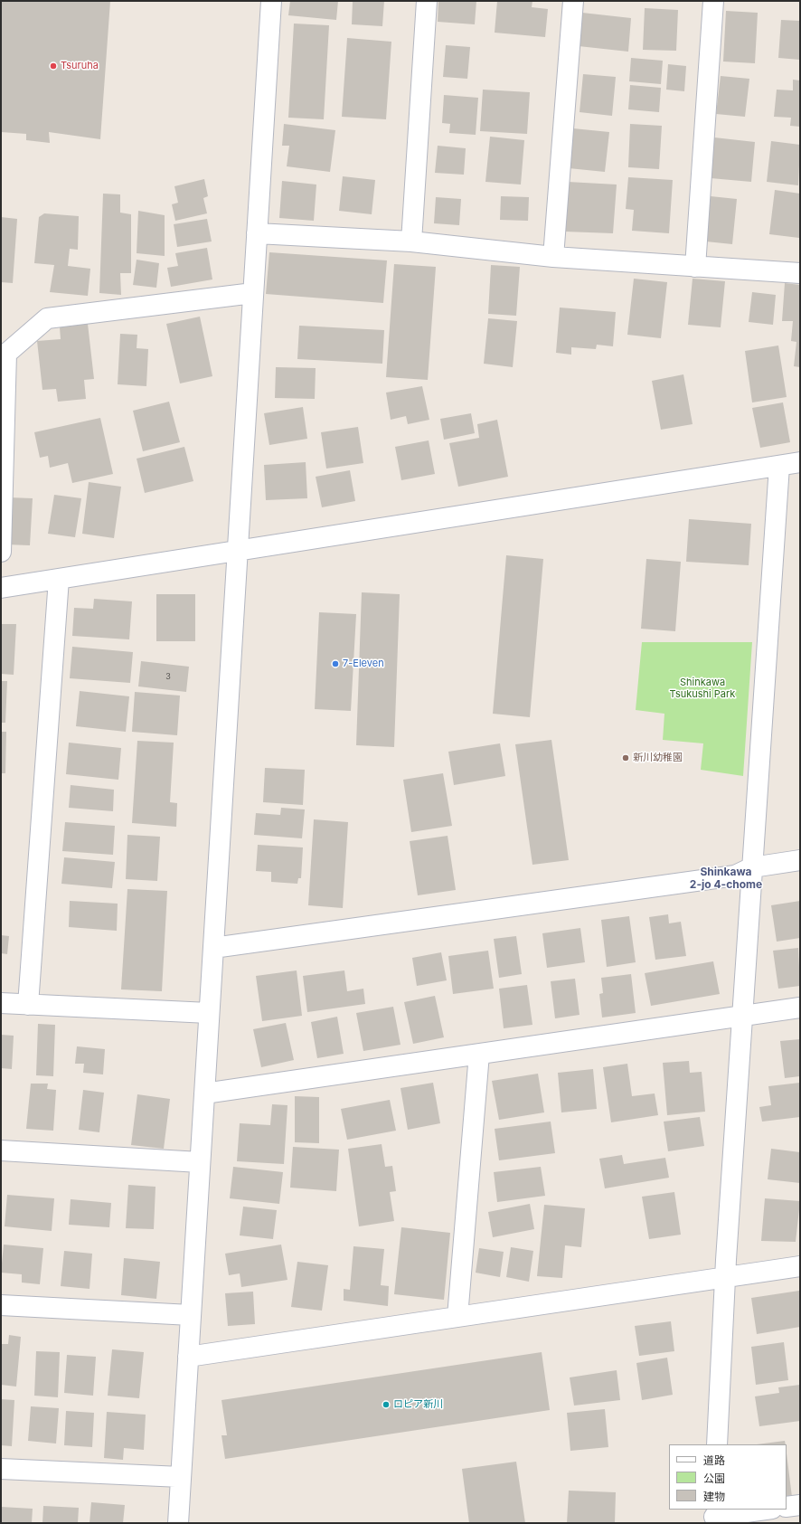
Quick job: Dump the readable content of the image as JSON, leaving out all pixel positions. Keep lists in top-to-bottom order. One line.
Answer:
{"districts":["Shinkawa 2-jo 4-chome"],"parks":["Shinkawa Tsukushi Park"],"places":["Tsuruha","7-Eleven","新川幼稚園","ロピア新川"],"house_numbers":["3"],"legend":["道路","公園","建物"]}
